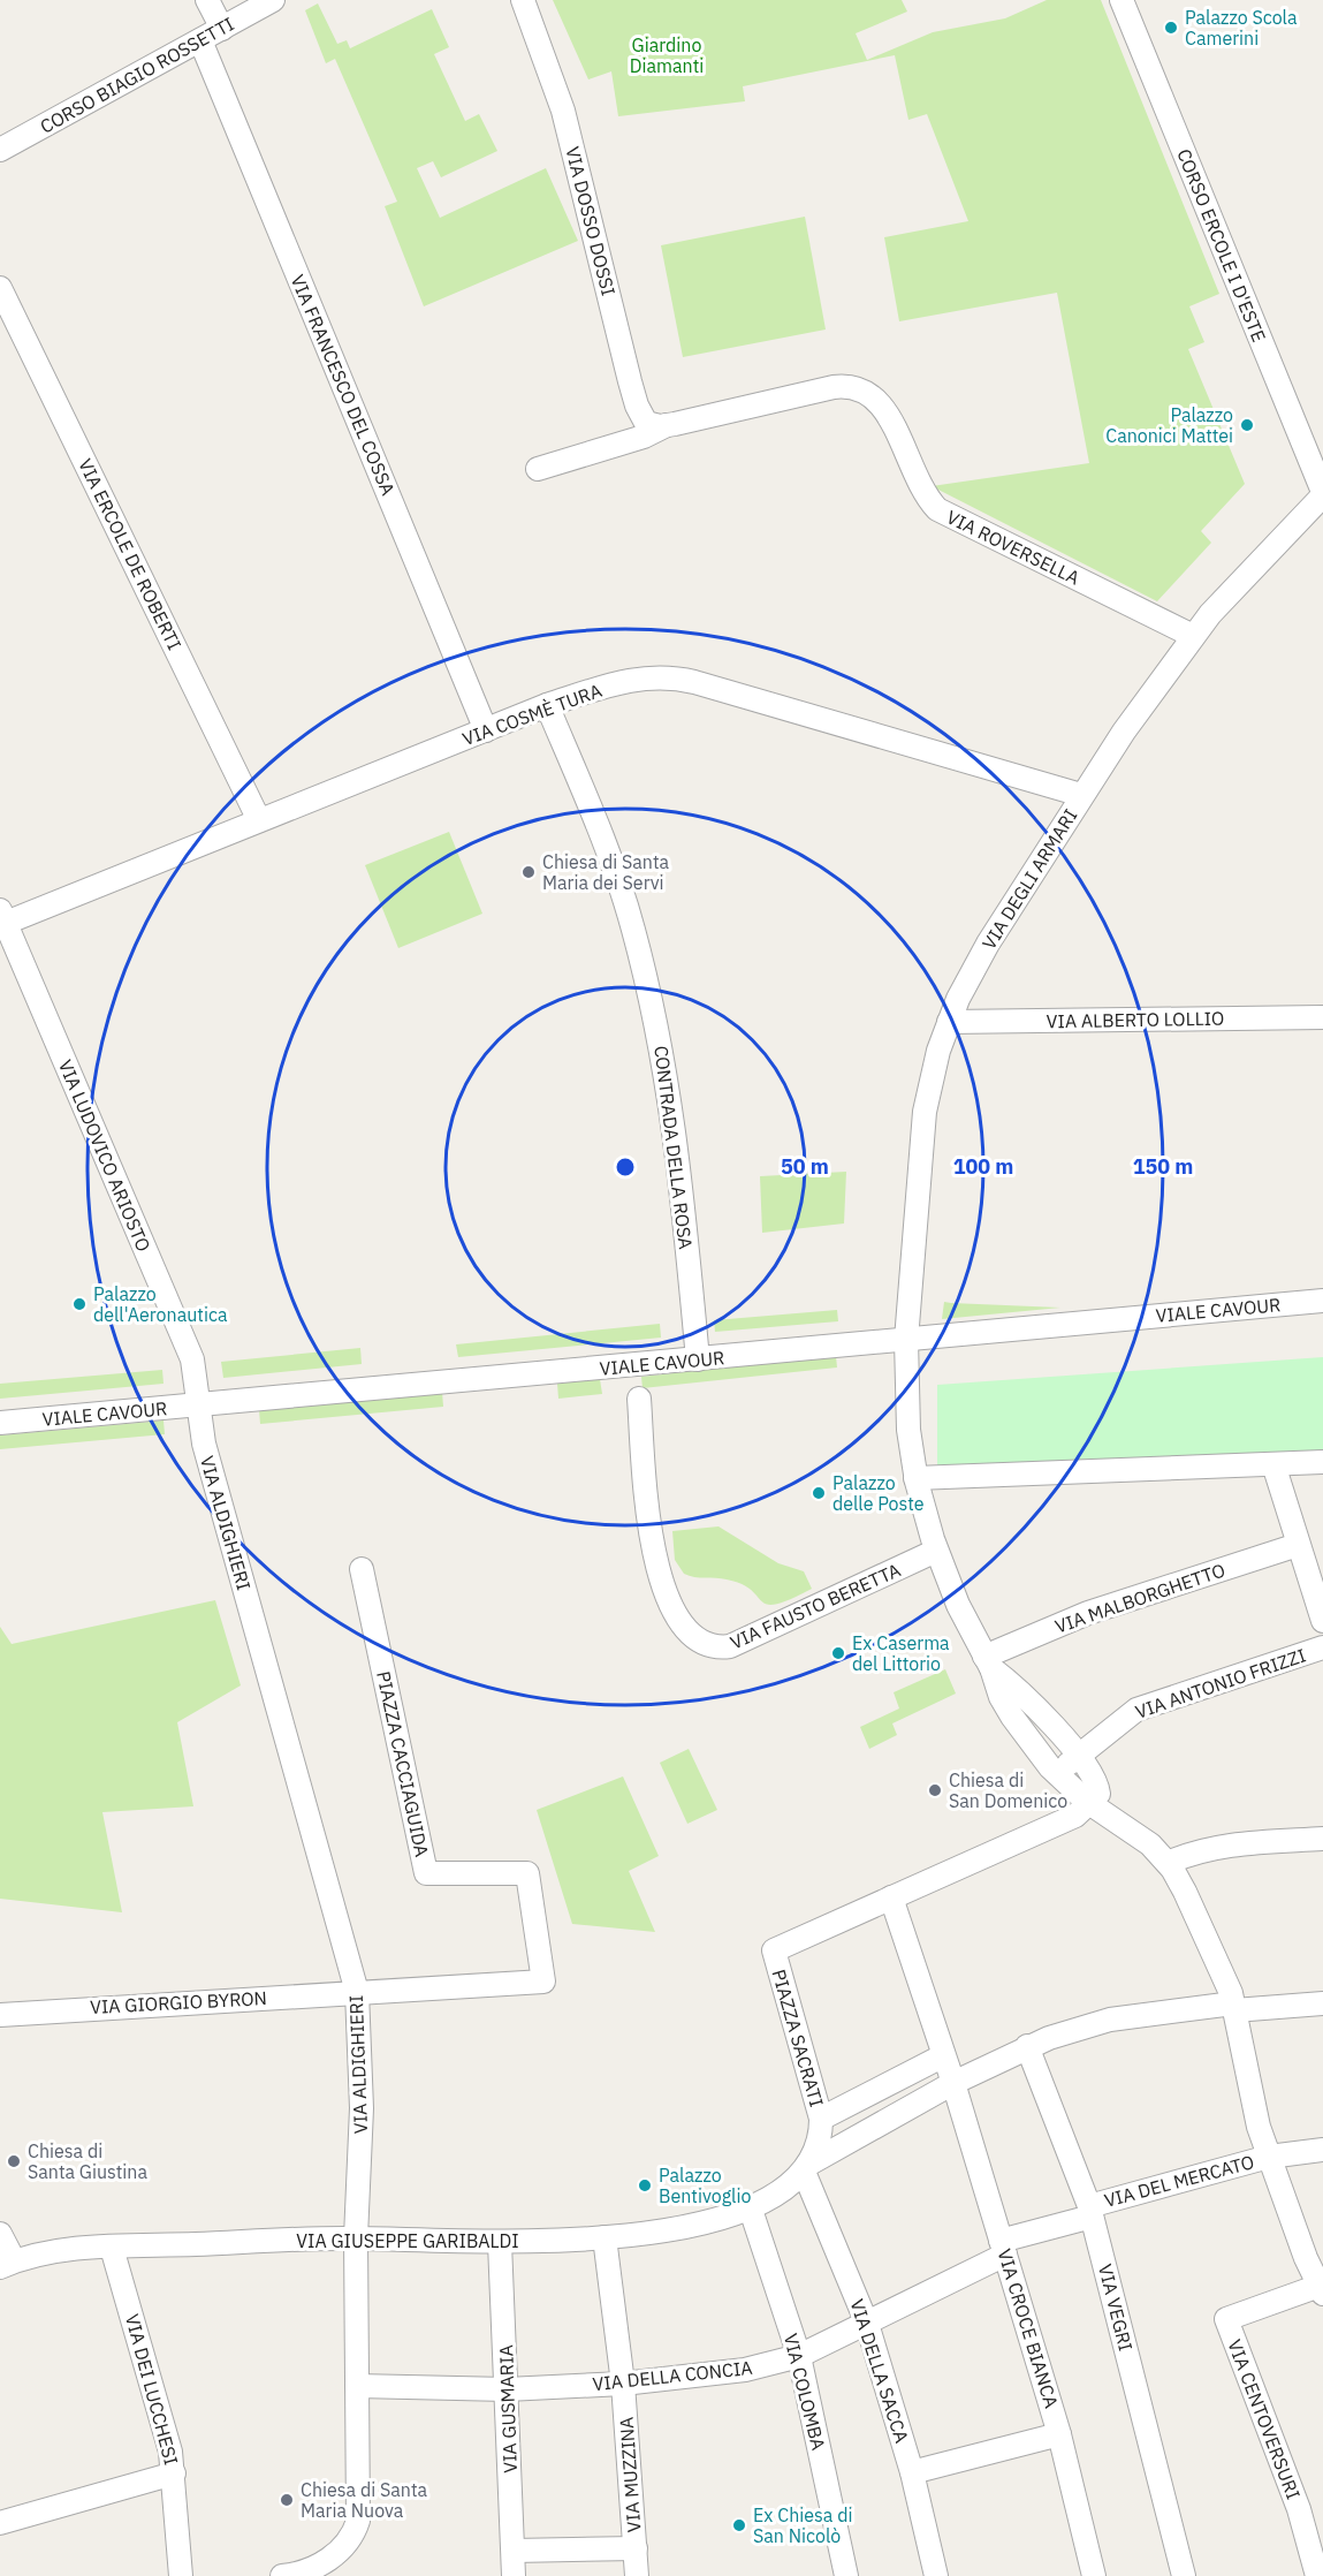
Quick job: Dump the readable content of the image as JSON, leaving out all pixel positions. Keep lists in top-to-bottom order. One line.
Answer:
{"streets":{"street":["CORSO BIAGIO ROSSETTI","VIA DOSSO DOSSI","CORSO ERCOLE I D'ESTE","VIA FRANCESCO DEL COSSA","VIA ROVERSELLA","VIA ERCOLE DE ROBERTI","VIA COSMÈ TURA","VIA DEGLI ARMARI","VIA ALBERTO LOLLIO","CONTRADA DELLA ROSA","VIA LUDOVICO ARIOSTO","VIALE CAVOUR","VIA ALDIGHIERI","VIA MALBORGHETTO","VIA FAUSTO BERETTA","VIA ANTONIO FRIZZI","PIAZZA CACCIAGUIDA","VIA GIORGIO BYRON","PIAZZA SACRATI","VIA DEL MERCATO","VIA GIUSEPPE GARIBALDI","VIA VEGRI","VIA CROCE BIANCA","VIA DELLA SACCA","VIA DELLA CONCIA","VIA DEI LUCCHESI","VIA COLOMBA","VIA GUSMARIA","VIA CENTOVERSURI","VIA MUZZINA"]},"crossings":[["CORSO BIAGIO ROSSETTI","VIA FRANCESCO DEL COSSA"],["VIA DOSSO DOSSI","VIA ROVERSELLA"],["CORSO ERCOLE I D'ESTE","VIA DEGLI ARMARI"],["VIA FRANCESCO DEL COSSA","VIA COSMÈ TURA"],["VIA ROVERSELLA","VIA DEGLI ARMARI"],["VIA ERCOLE DE ROBERTI","VIA COSMÈ TURA"],["VIA COSMÈ TURA","VIA DEGLI ARMARI"],["VIA COSMÈ TURA","CONTRADA DELLA ROSA"],["VIA COSMÈ TURA","VIA LUDOVICO ARIOSTO"],["VIA DEGLI ARMARI","VIA ALBERTO LOLLIO"],["VIA DEGLI ARMARI","VIALE CAVOUR"],["VIA DEGLI ARMARI","VIA MALBORGHETTO"],["VIA DEGLI ARMARI","VIA FAUSTO BERETTA"],["VIA DEGLI ARMARI","VIA ANTONIO FRIZZI"],["CONTRADA DELLA ROSA","VIALE CAVOUR"],["VIA LUDOVICO ARIOSTO","VIALE CAVOUR"],["VIA LUDOVICO ARIOSTO","VIA ALDIGHIERI"],["VIALE CAVOUR","VIA ALDIGHIERI"],["VIA ALDIGHIERI","VIA GIORGIO BYRON"],["VIA ALDIGHIERI","VIA GIUSEPPE GARIBALDI"],["VIA ALDIGHIERI","VIA DELLA CONCIA"],["PIAZZA CACCIAGUIDA","VIA GIORGIO BYRON"],["VIA DEL MERCATO","VIA VEGRI"],["VIA DEL MERCATO","VIA DELLA CONCIA"],["VIA GIUSEPPE GARIBALDI","VIA VEGRI"],["VIA GIUSEPPE GARIBALDI","VIA CROCE BIANCA"],["VIA GIUSEPPE GARIBALDI","VIA DELLA SACCA"],["VIA GIUSEPPE GARIBALDI","VIA DEI LUCCHESI"],["VIA GIUSEPPE GARIBALDI","VIA COLOMBA"],["VIA GIUSEPPE GARIBALDI","VIA GUSMARIA"],["VIA GIUSEPPE GARIBALDI","VIA MUZZINA"],["VIA VEGRI","VIA DELLA CONCIA"],["VIA CROCE BIANCA","VIA DELLA CONCIA"],["VIA DELLA SACCA","VIA DELLA CONCIA"],["VIA DELLA CONCIA","VIA COLOMBA"],["VIA DELLA CONCIA","VIA GUSMARIA"],["VIA DELLA CONCIA","VIA MUZZINA"]],"parks":["Giardino Diamanti"],"places":["Palazzo Scola Camerini","Palazzo Canonici Mattei","Chiesa di Santa Maria dei Servi","Palazzo dell'Aeronautica","Palazzo delle Poste","Ex Caserma del Littorio","Chiesa di San Domenico","Chiesa di Santa Giustina","Palazzo Bentivoglio","Chiesa di Santa Maria Nuova","Ex Chiesa di San Nicolò"],"rings":["50 m","100 m","150 m"]}
